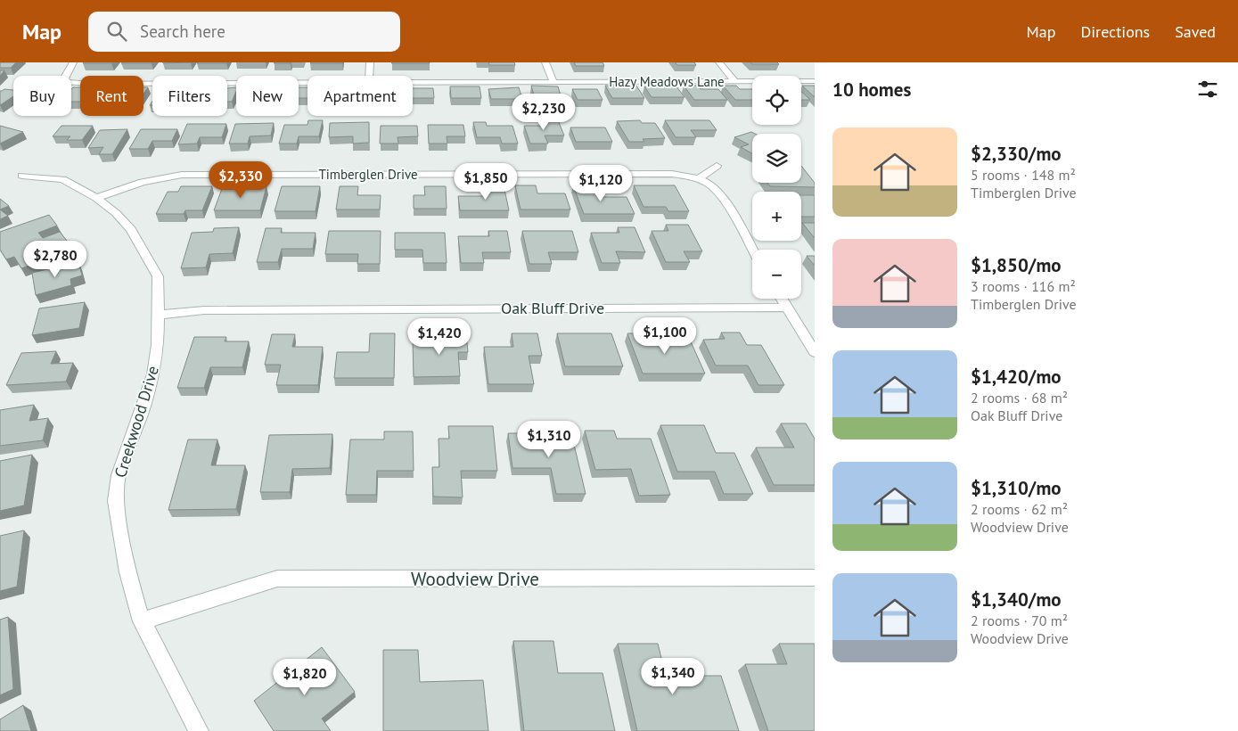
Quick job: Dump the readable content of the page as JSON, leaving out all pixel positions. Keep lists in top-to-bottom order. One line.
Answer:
{"streets":{"street":["Hazy Meadows Lane","Timberglen Drive","Oak Bluff Drive","Creekwood Drive","Woodview Drive"]},"crossings":[["Timberglen Drive","Creekwood Drive"],["Oak Bluff Drive","Creekwood Drive"],["Creekwood Drive","Woodview Drive"]],"page":{"header":"Map","search":"Search here","nav":["Map","Directions","Saved"],"heading":"10 homes","map_buttons":["+","−"],"chip":["Buy","Rent","Filters","New","Apartment"],"price":["$2,230","$2,330","$1,850","$1,120","$2,780","$1,100","$1,420","$1,310","$1,340","$1,820"],"list":[{"name":"$2,330/mo","note":"5 rooms · 148 m² · Timberglen Drive"},{"name":"$1,850/mo","note":"3 rooms · 116 m² · Timberglen Drive"},{"name":"$1,420/mo","note":"2 rooms · 68 m² · Oak Bluff Drive"},{"name":"$1,310/mo","note":"2 rooms · 62 m² · Woodview Drive"},{"name":"$1,340/mo","note":"2 rooms · 70 m² · Woodview Drive"}]}}
